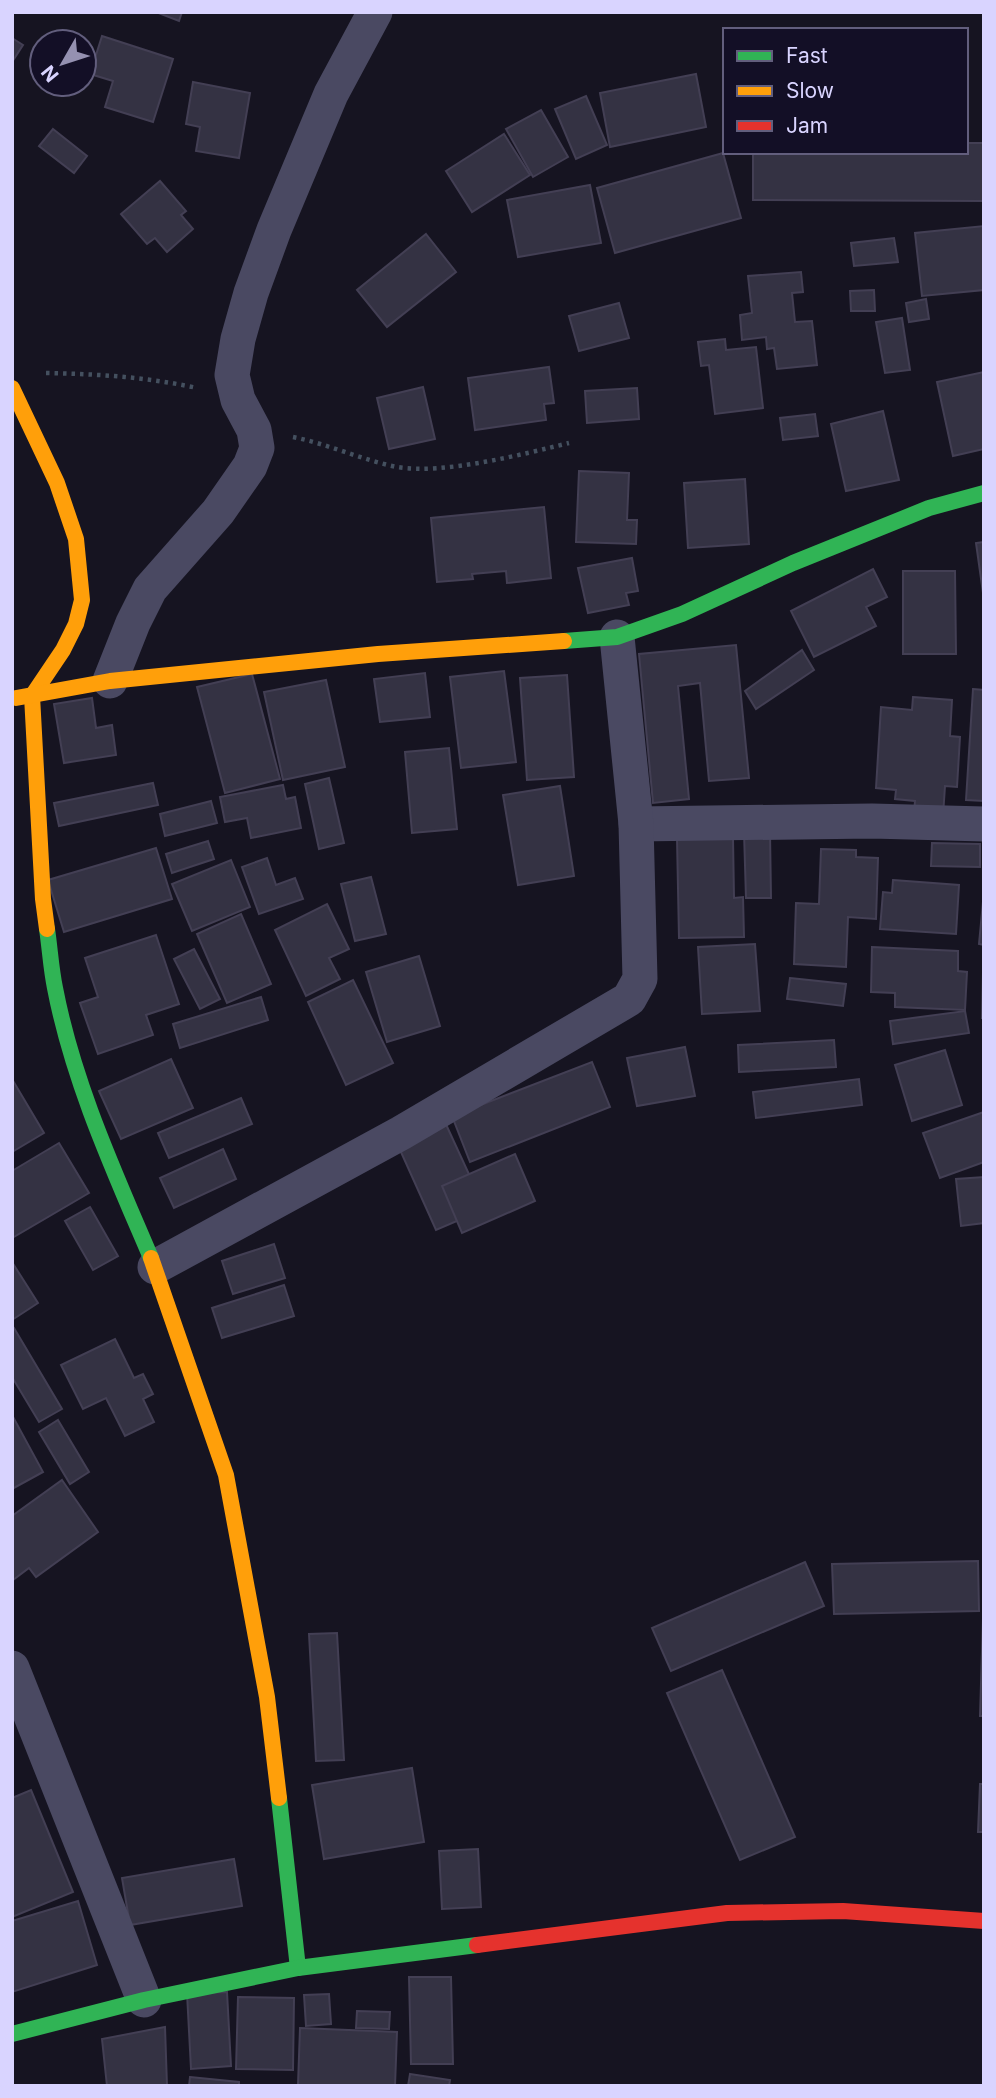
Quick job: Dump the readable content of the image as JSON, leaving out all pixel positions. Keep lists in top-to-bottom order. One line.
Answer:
{"legend":["Fast","Slow","Jam"],"north":"bottom left"}
